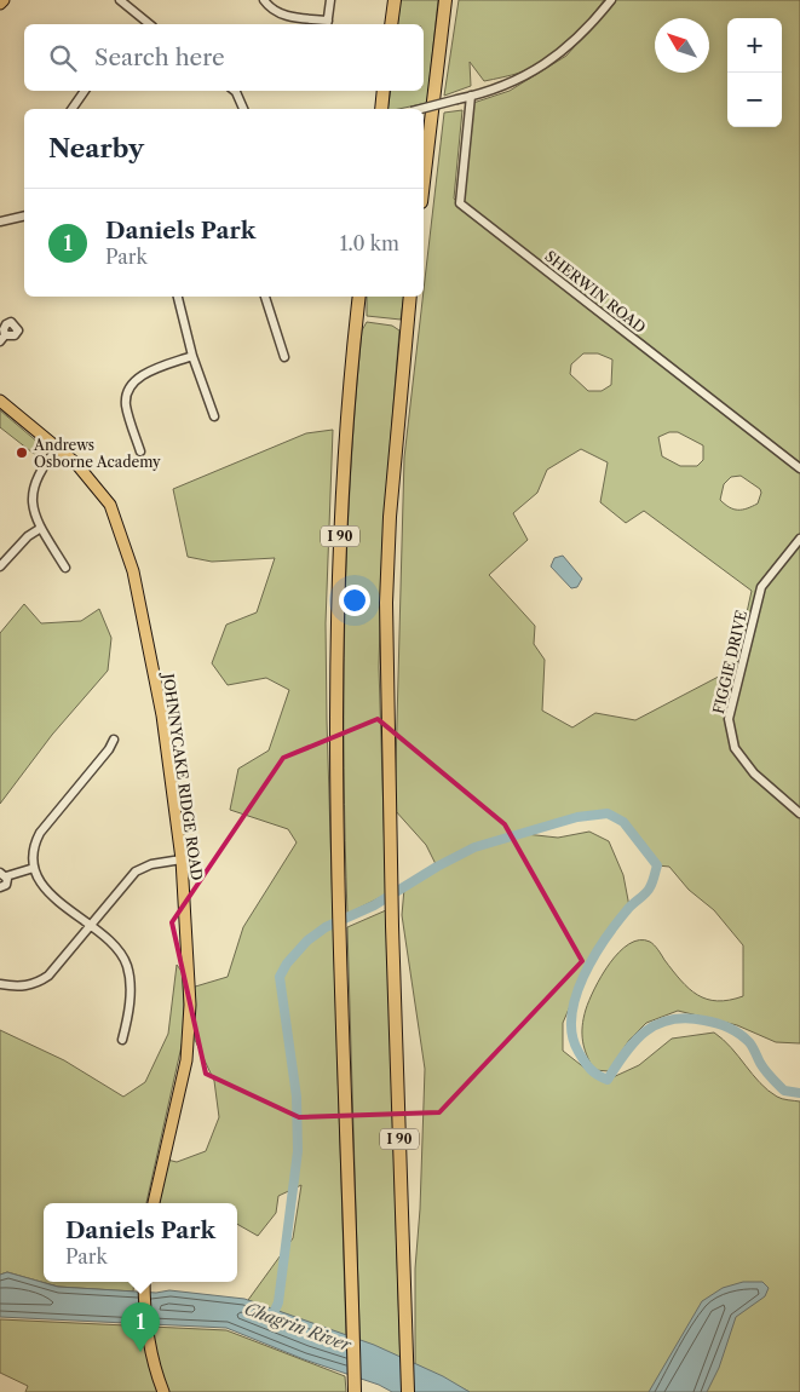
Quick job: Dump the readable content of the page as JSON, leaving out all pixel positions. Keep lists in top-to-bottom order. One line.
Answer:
{"streets":{"highway":["I 90"],"main road":["JOHNNYCAKE RIDGE ROAD"],"street":["SHERWIN ROAD","FIGGIE DRIVE"]},"water":["Chagrin River"],"places":["Andrews Osborne Academy"],"north":"top left","page":{"map_buttons":["+","−"],"search":"Search here","heading":"Nearby","list":[{"mark":"1","name":"Daniels Park","note":"Park","value":"1.0 km"}],"popup":["Daniels Park","Park"],"pins":"1"}}
